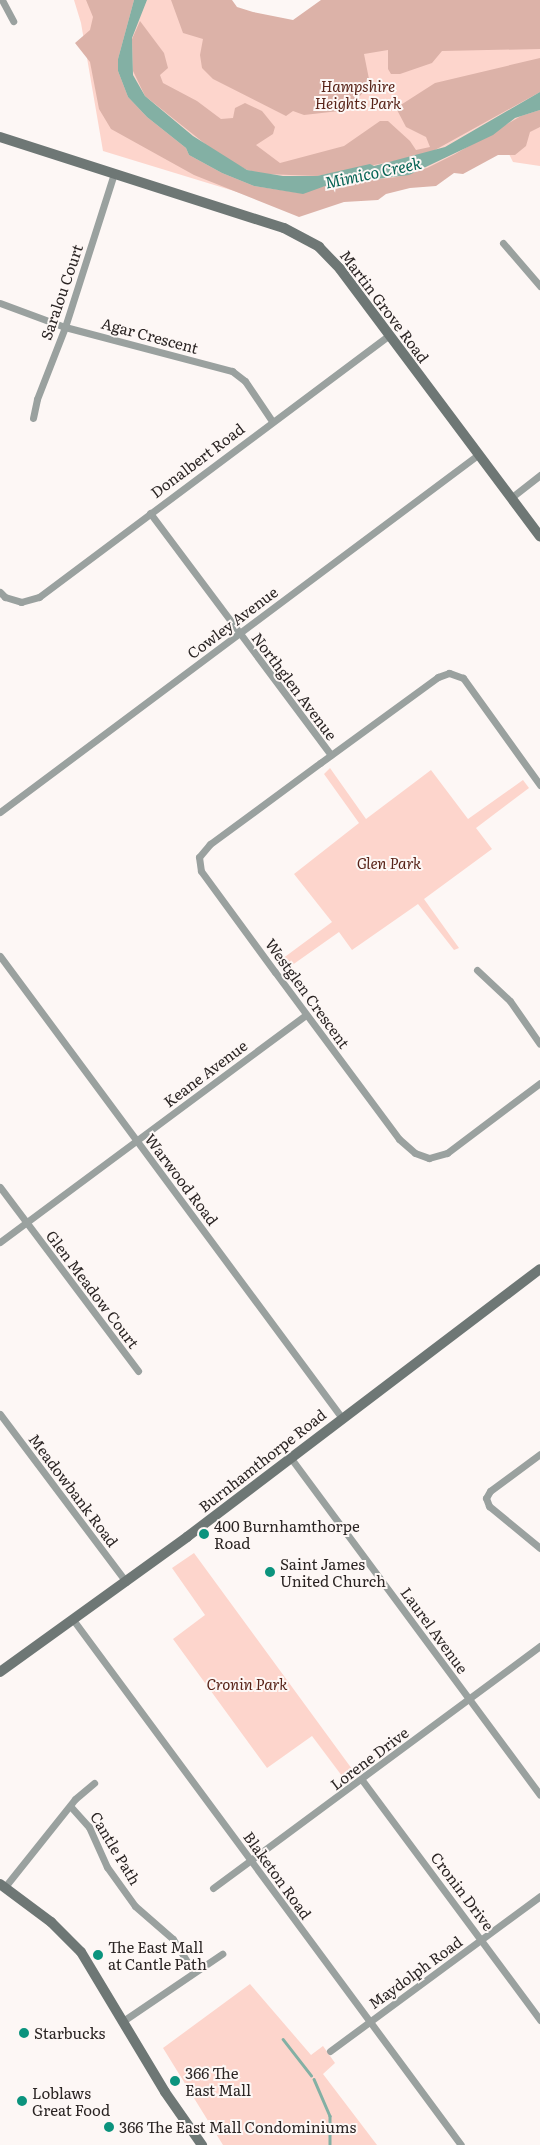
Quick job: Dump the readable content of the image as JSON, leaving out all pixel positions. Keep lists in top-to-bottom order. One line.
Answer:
{"streets":{"main road":["Martin Grove Road","Burnhamthorpe Road"],"street":["Saralou Court","Agar Crescent","Donalbert Road","Cowley Avenue","Northglen Avenue","Westglen Crescent","Keane Avenue","Warwood Road","Glen Meadow Court","Meadowbank Road","Laurel Avenue","Lorene Drive","Cantle Path","Blaketon Road","Cronin Drive","Maydolph Road"]},"crossings":[["Saralou Court","Martin Grove Road"],["Saralou Court","Agar Crescent"],["Martin Grove Road","Donalbert Road"],["Martin Grove Road","Cowley Avenue"],["Agar Crescent","Donalbert Road"],["Donalbert Road","Northglen Avenue"],["Cowley Avenue","Northglen Avenue"],["Northglen Avenue","Westglen Crescent"],["Westglen Crescent","Keane Avenue"],["Keane Avenue","Warwood Road"],["Keane Avenue","Glen Meadow Court"],["Warwood Road","Burnhamthorpe Road"],["Burnhamthorpe Road","Meadowbank Road"],["Burnhamthorpe Road","Laurel Avenue"],["Burnhamthorpe Road","Blaketon Road"],["Laurel Avenue","Lorene Drive"],["Lorene Drive","Blaketon Road"],["Lorene Drive","Cronin Drive"],["Blaketon Road","Maydolph Road"],["Cronin Drive","Maydolph Road"]],"water":["Mimico Creek"],"parks":["Hampshire Heights Park","Glen Park","Cronin Park"],"places":["400 Burnhamthorpe Road","Saint James United Church","The East Mall at Cantle Path","Starbucks","366 The East Mall","Loblaws Great Food","366 The East Mall Condominiums"]}
